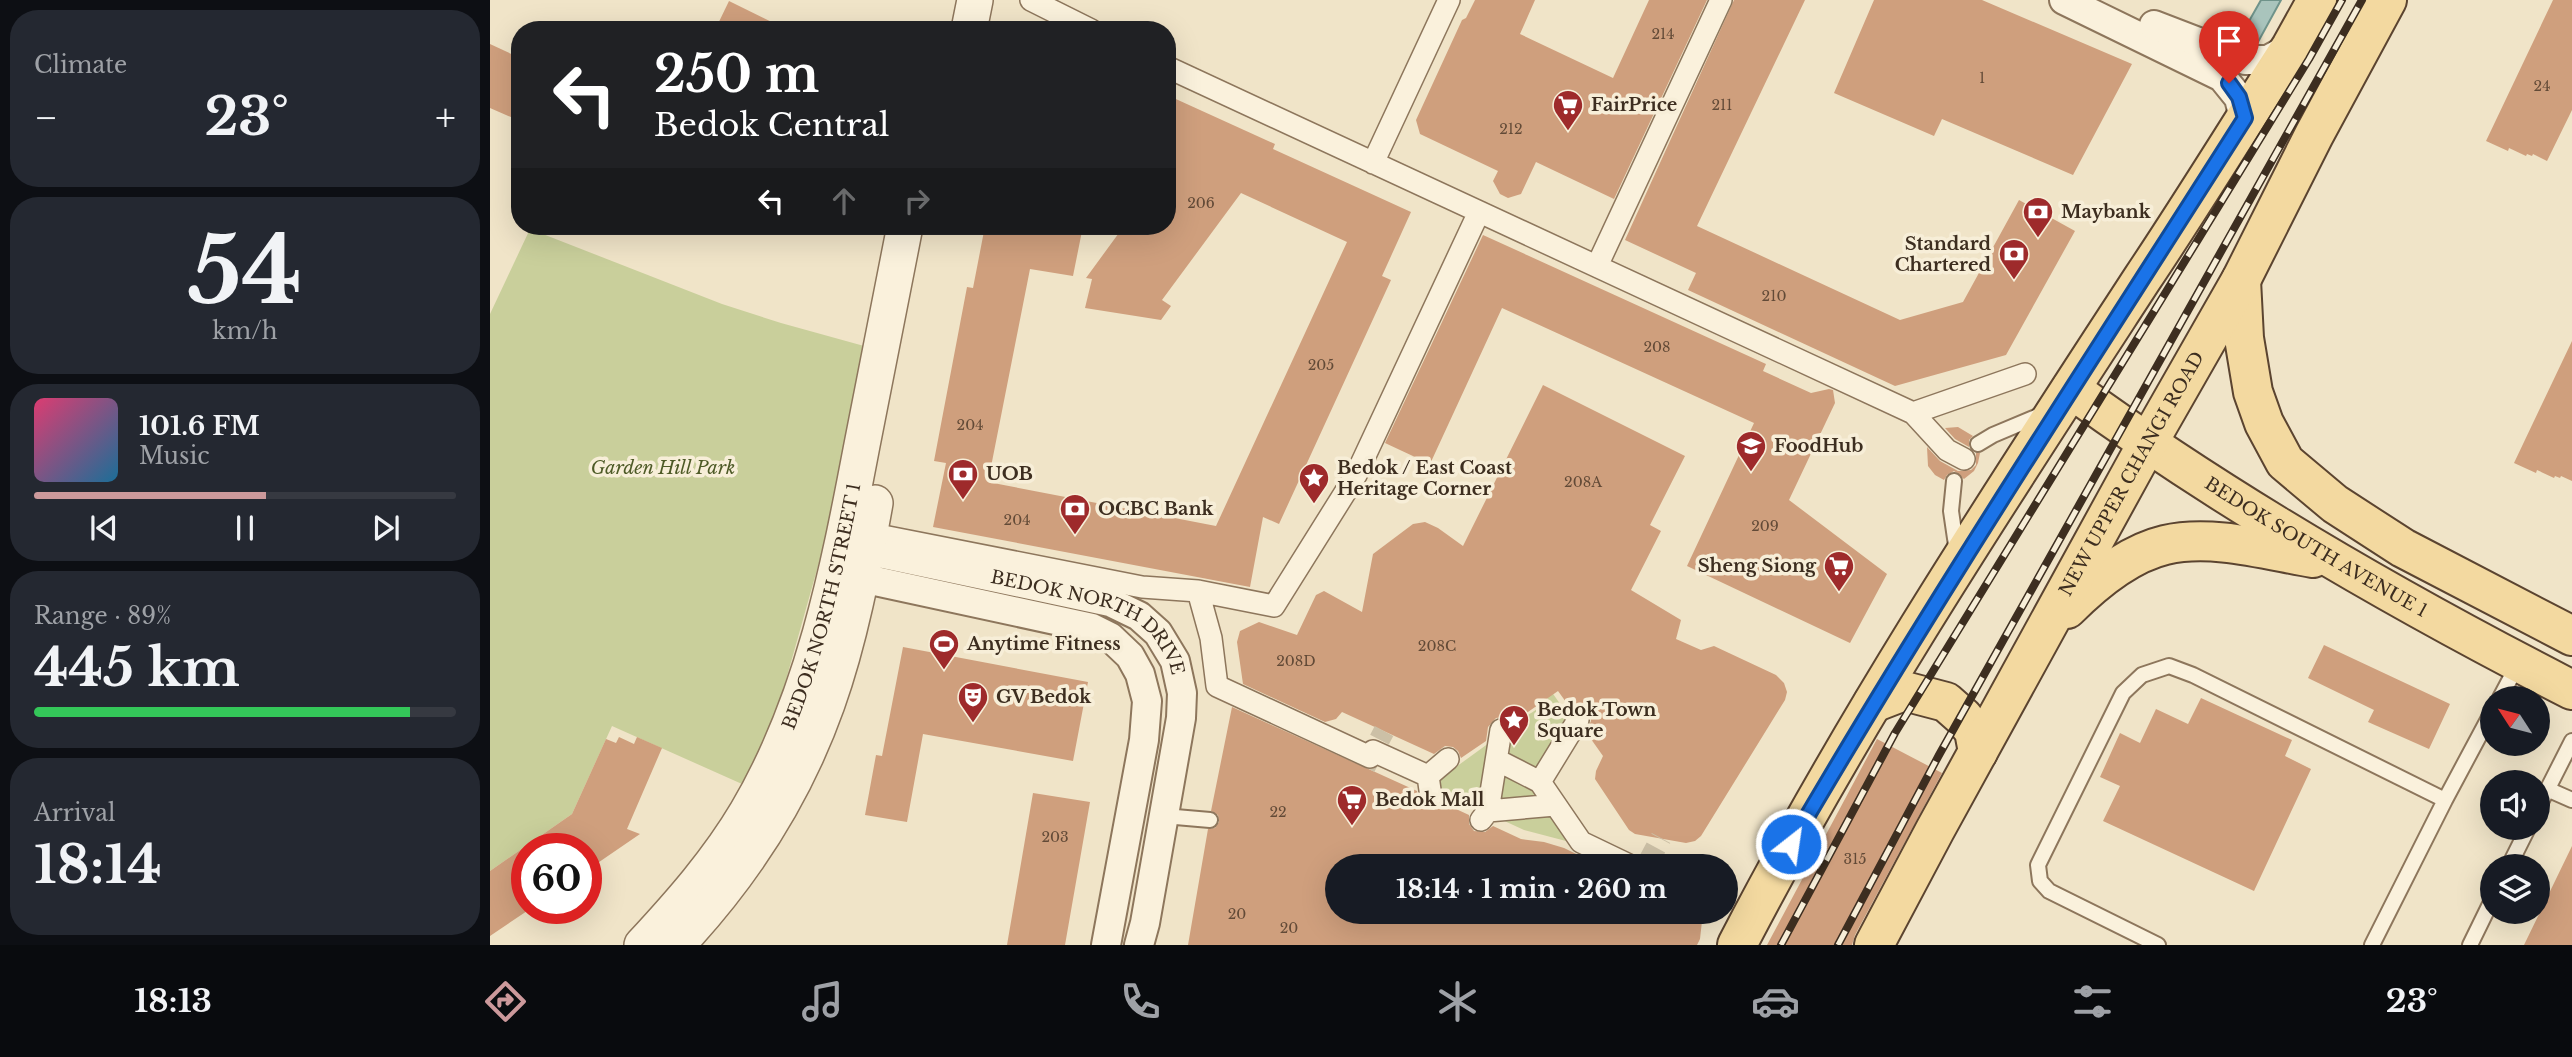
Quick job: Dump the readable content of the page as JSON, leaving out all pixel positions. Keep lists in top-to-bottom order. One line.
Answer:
{"streets":{"main road":["NEW UPPER CHANGI ROAD","BEDOK SOUTH AVENUE 1"],"street":["BEDOK NORTH STREET 1","BEDOK NORTH DRIVE"]},"crossings":[["NEW UPPER CHANGI ROAD","BEDOK SOUTH AVENUE 1"],["BEDOK NORTH STREET 1","BEDOK NORTH DRIVE"]],"parks":["Garden Hill Park"],"places":{"supermarket":["FairPrice","Sheng Siong","Bedok Mall"],"bank":["Maybank","Standard Chartered","UOB","OCBC Bank"],"school or university":["FoodHub"],"place":["Bedok / East Coast Heritage Corner","Bedok Town Square"],"sports":["Anytime Fitness"],"theatre":["GV Bedok"]},"house_numbers":["214","1","24","211","212","206","210","208","205","204","208A","204","209","208C","208D","22","203","315","20","20"],"north":"top left","page":{"tile":["Climate",["54","km/h"],["Range · 89%","445 km"],["Arrival","18:14"]],"turn":["250 m","Bedok Central"],"heat":["−","23°","+"],"song":["101.6 FM","Music"],"limit":"60","trip":"18:14 · 1 min · 260 m","tabs":["18:13","23°"]}}
